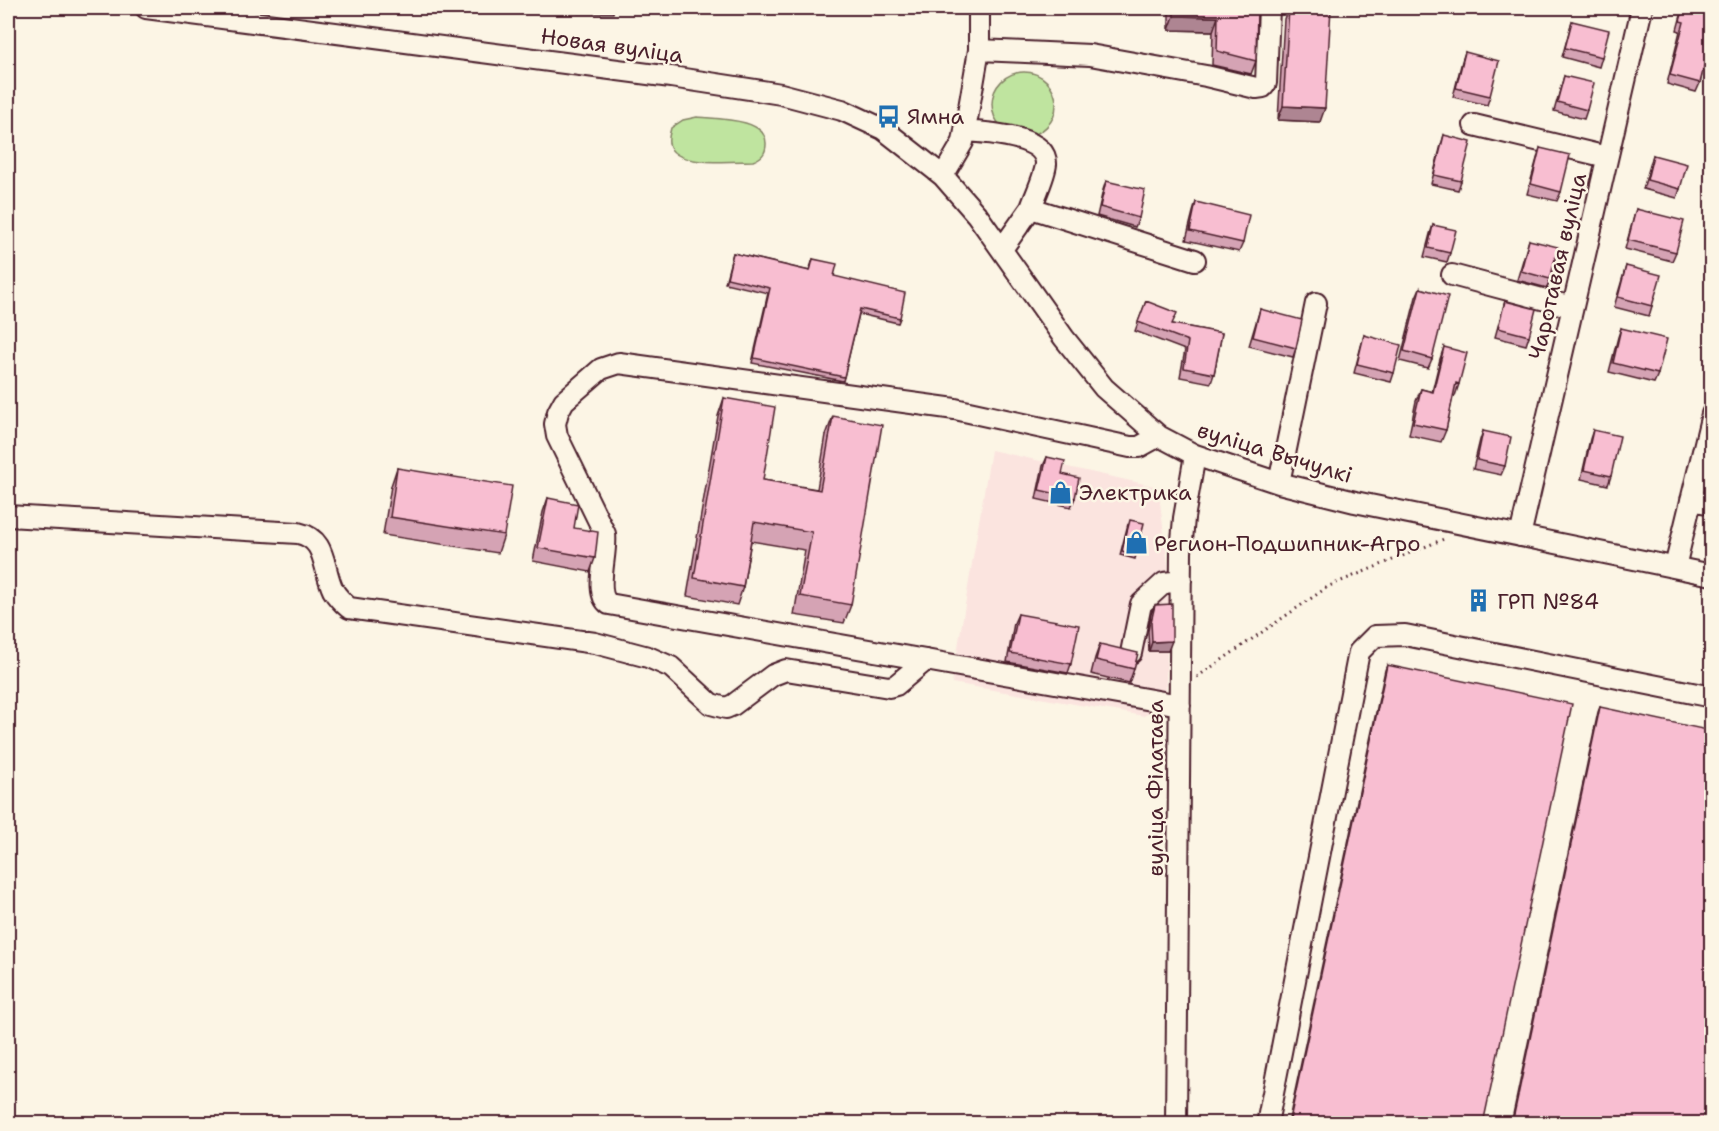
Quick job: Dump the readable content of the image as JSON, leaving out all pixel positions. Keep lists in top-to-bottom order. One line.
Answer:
{"streets":{"street":["Новая вуліца","Чаротавая вуліца","вуліца Вычулкі","вуліца Філатава"]},"crossings":[["Новая вуліца","вуліца Вычулкі"],["Чаротавая вуліца","вуліца Вычулкі"],["вуліца Вычулкі","вуліца Філатава"]],"places":{"bus stop":["Ямна"],"shop":["Электрика","Регион-Подшипник-Агро"],"building":["ГРП №84"]}}
